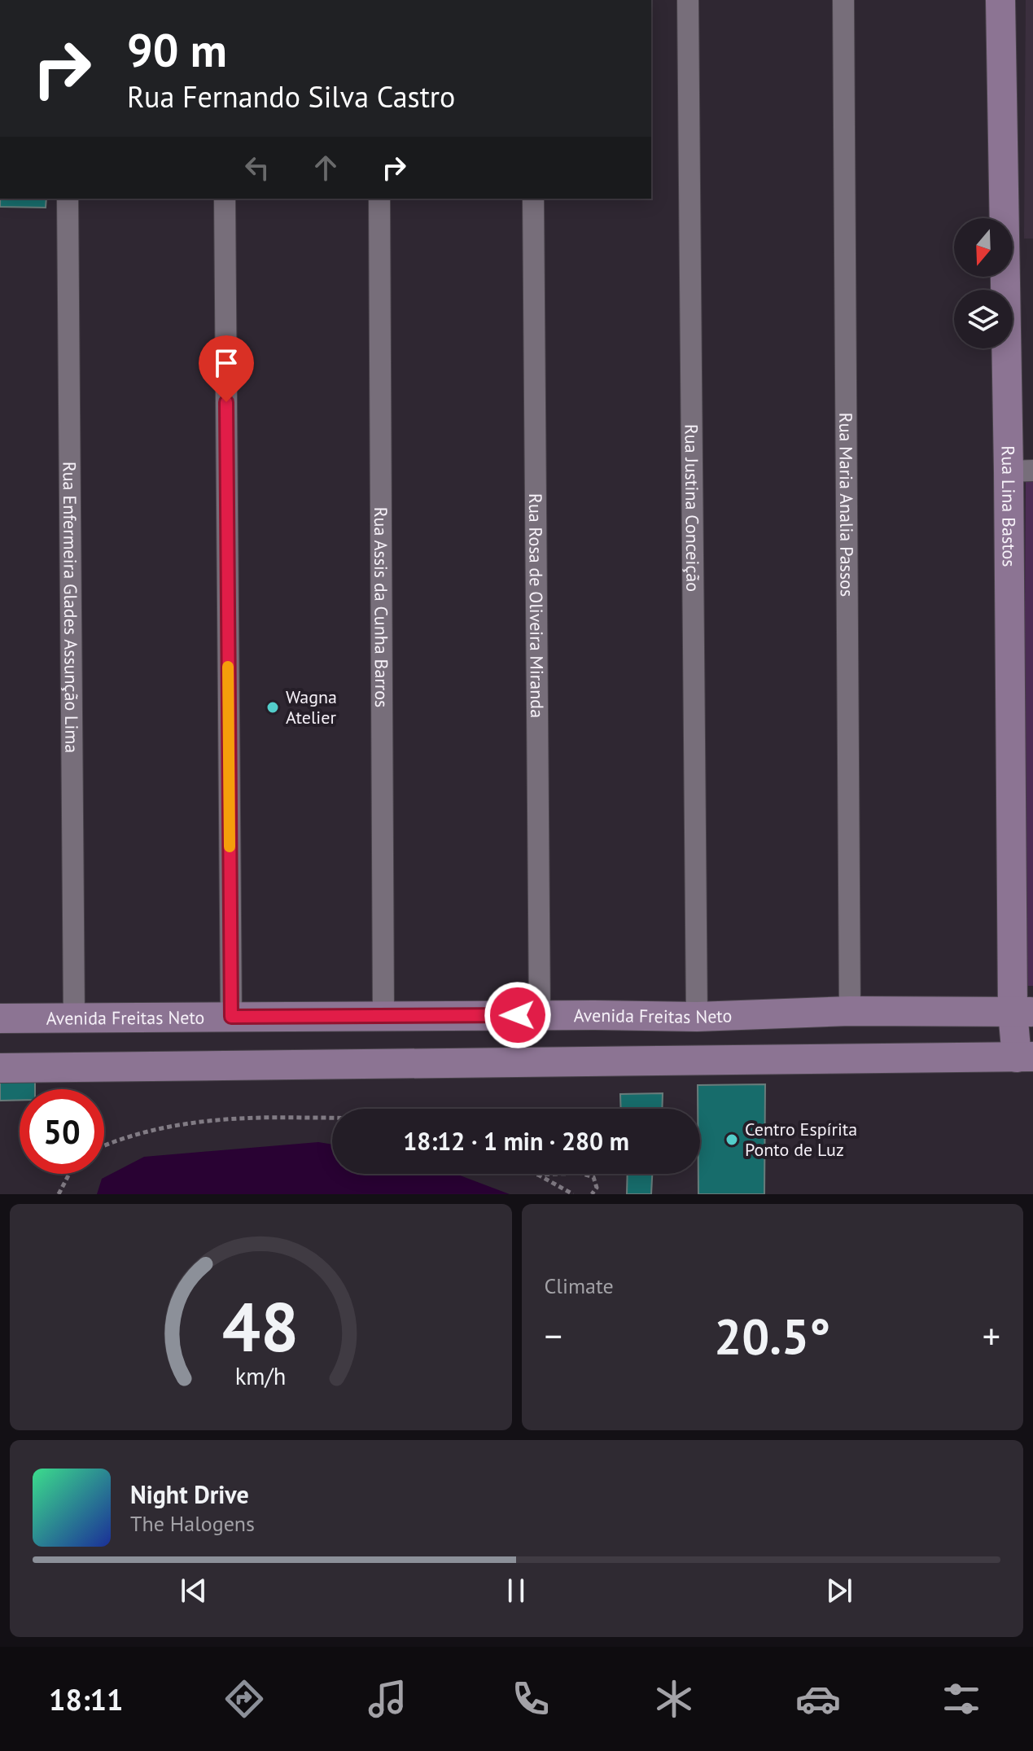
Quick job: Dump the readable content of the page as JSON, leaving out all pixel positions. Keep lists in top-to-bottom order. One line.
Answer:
{"streets":{"main road":["Rua Lina Bastos","Avenida Freitas Neto"],"street":["Rua Maria Analia Passos","Rua Justina Conceição","Rua Rosa de Oliveira Miranda","Rua Assis da Cunha Barros","Rua Enfermeira Glades Assunção Lima"]},"crossings":[["Rua Maria Analia Passos","Avenida Freitas Neto"],["Rua Lina Bastos","Avenida Freitas Neto"],["Rua Justina Conceição","Avenida Freitas Neto"],["Rua Rosa de Oliveira Miranda","Avenida Freitas Neto"],["Rua Assis da Cunha Barros","Avenida Freitas Neto"],["Rua Enfermeira Glades Assunção Lima","Avenida Freitas Neto"]],"places":["Wagna Atelier","Centro Espírita Ponto de Luz"],"north":"bottom","page":{"turn":["90 m","Rua Fernando Silva Castro"],"limit":"50","trip":"18:12 · 1 min · 280 m","tile":"Climate","heat":["−","20.5°","+"],"song":["Night Drive","The Halogens"],"tabs":"18:11","gauge":["48","km/h"]}}
